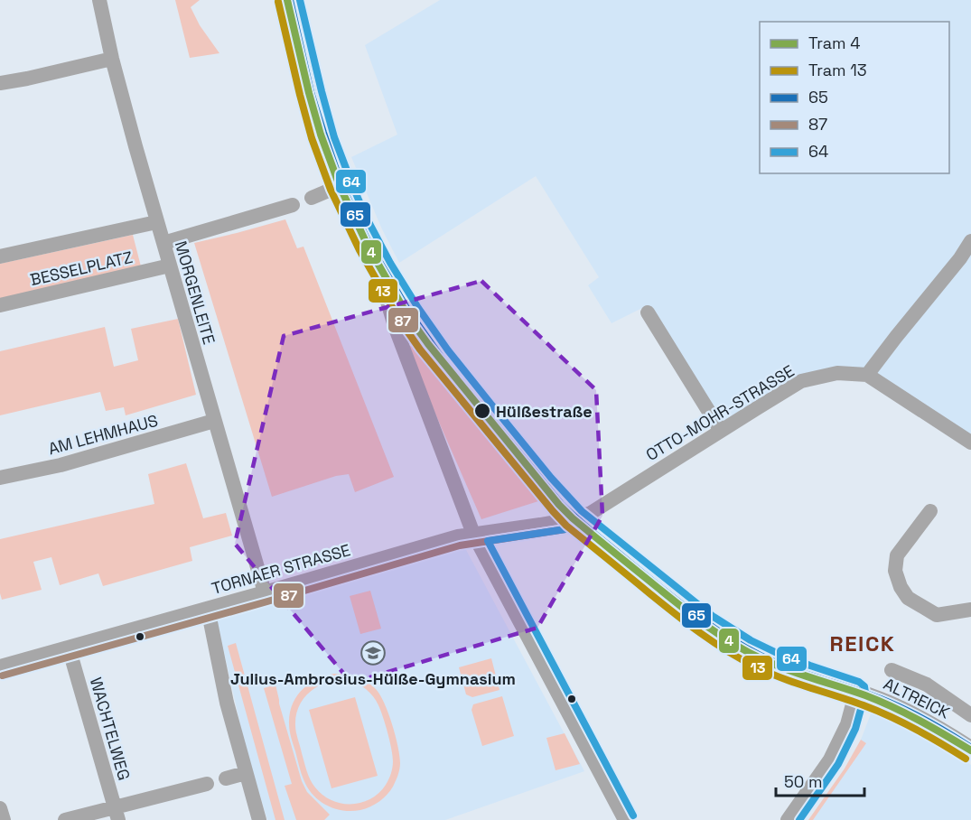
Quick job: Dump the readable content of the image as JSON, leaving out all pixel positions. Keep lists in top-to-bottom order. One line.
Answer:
{"streets":{"street":["BESSELPLATZ","MORGENLEITE","OTTO-MOHR-STRASSE","AM LEHMHAUS","TORNAER STRASSE","ALTREICK","WACHTELWEG"]},"crossings":[["BESSELPLATZ","MORGENLEITE"],["MORGENLEITE","AM LEHMHAUS"],["MORGENLEITE","TORNAER STRASSE"],["OTTO-MOHR-STRASSE","TORNAER STRASSE"],["OTTO-MOHR-STRASSE","ALTREICK"],["TORNAER STRASSE","ALTREICK"],["TORNAER STRASSE","WACHTELWEG"]],"districts":["REICK"],"places":{"other":["Hülßestraße"],"school or university":["Julius-Ambrosius-Hülße-Gymnasium"]},"lines":["tram line 4","transit line 65","transit line 64","tram line 13","transit line 87"],"legend":["Tram 4","Tram 13","65","87","64"],"scale_bar":"50 m"}
